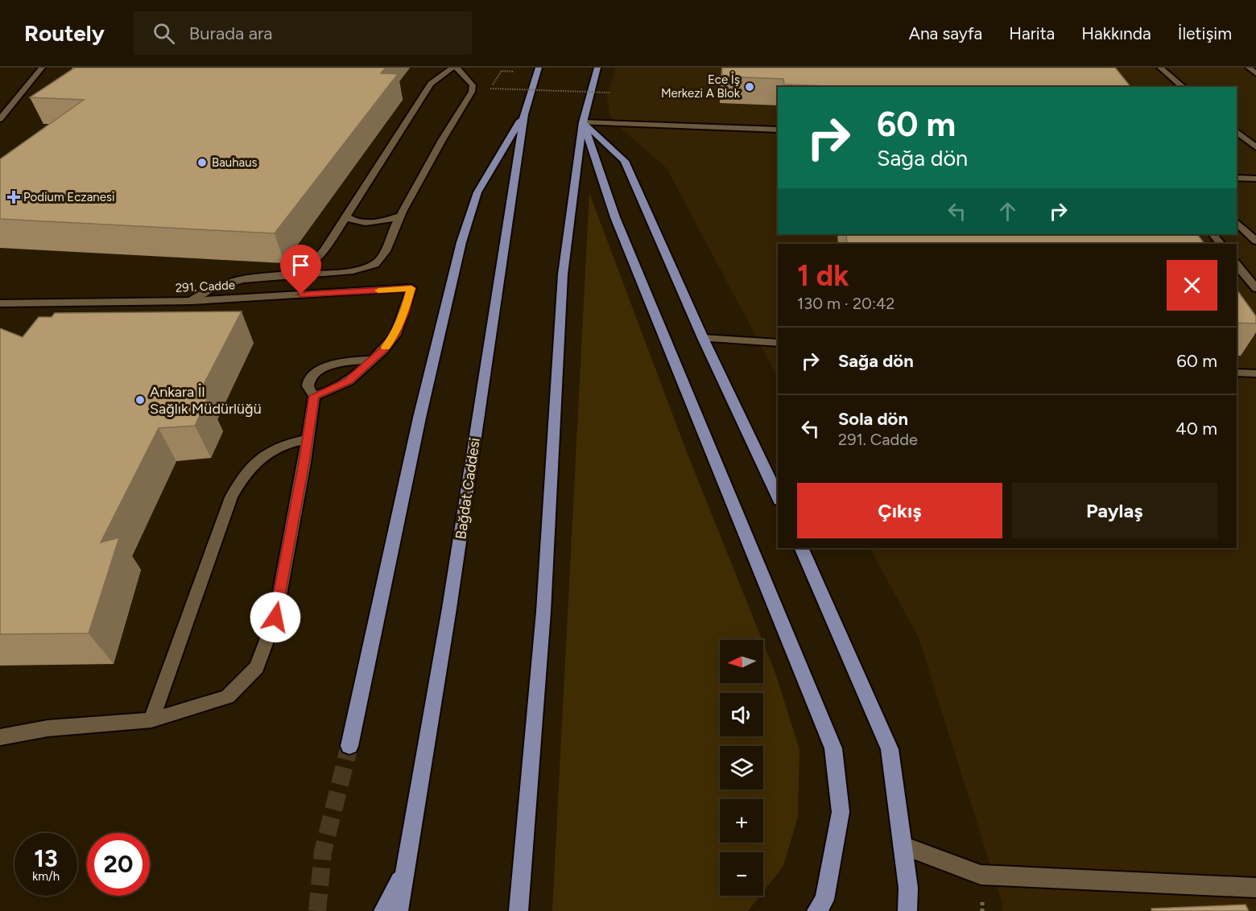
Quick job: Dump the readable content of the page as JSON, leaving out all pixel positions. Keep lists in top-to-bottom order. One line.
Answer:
{"streets":{"main road":["Bağdat Caddesi"],"street":["291. Cadde"]},"places":{"other":["Ece İş Merkezi A Blok","Bauhaus","Ankara İl Sağlık Müdürlüğü"],"health":["Podium Eczanesi"]},"north":"left","page":{"header":"Routely","search":"Burada ara","nav":["Ana sayfa","Harita","Hakkında","İletişim"],"turn":["60 m","Sağa dön"],"heading":["1 dk","130 m · 20:42"],"list":[{"name":"Sağa dön","value":"60 m"},{"name":"Sola dön","note":"291. Cadde","value":"40 m"}],"buttons":["Çıkış","Paylaş"],"map_buttons":["+","−"],"speed":"13 km/h","limit":"20"}}
